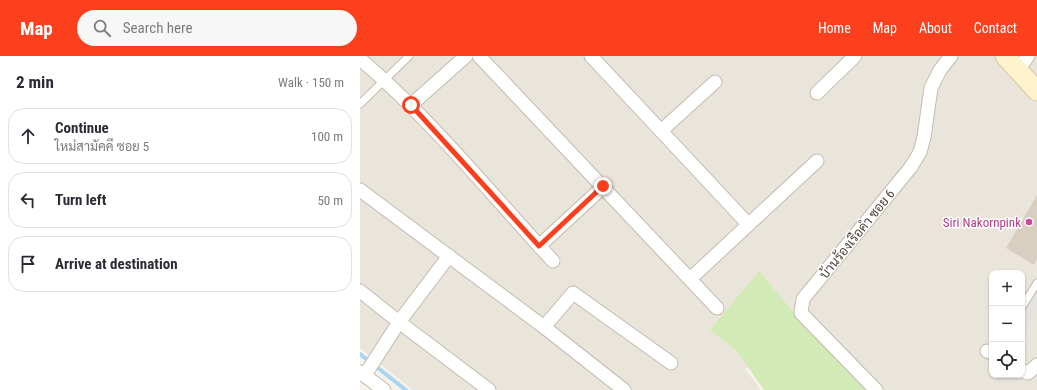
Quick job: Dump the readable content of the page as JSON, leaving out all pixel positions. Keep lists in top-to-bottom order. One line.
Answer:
{"streets":{"street":["บ้านร้องเรือคำ ซอย 6"]},"places":["Siri Nakornpink"],"page":{"header":"Map","search":"Search here","nav":["Home","Map","About","Contact"],"heading":["2 min","Walk · 150 m"],"list":[["Continue","ใหม่สามัคคี ซอย 5","100 m"],["Turn left","50 m"],"Arrive at destination"],"map_buttons":["+","−"]}}
